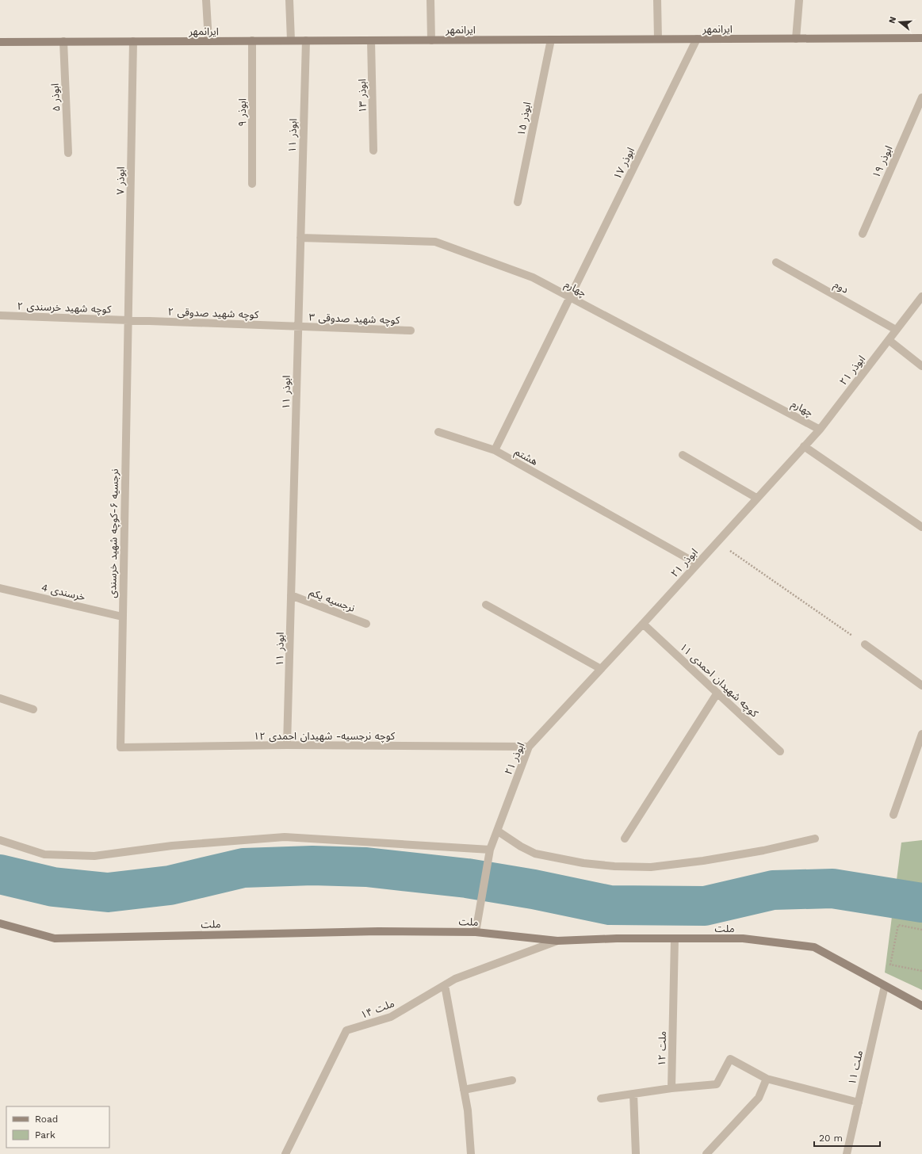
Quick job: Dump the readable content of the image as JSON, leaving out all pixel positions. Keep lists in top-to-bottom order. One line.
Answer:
{"streets":{"main road":["ایرانمهر","ملت"],"street":["۱۳ ابوذر","۵ ابوذر","۹ ابوذر","۱۵ ابوذر","ابوذر ۱۱","ابوذر ۱۹","۱۷ ابوذر","۷ ابوذر","دوم","چهارم","کوچه شهید خرسندی ۲","کوچه شهید صدوقی ۲","کوچه شهید صدوقی ۳","۲۱ ابوذر","هشتم","نرجسیه ۶-کوچه شهید خرسندی","خرسندی 4","نرجسیه یکم","کوچه شهیدان احمدی ۱۱","کوچه نرجسیه- شهیدان احمدی ۱۲","۱۴ ملت","۱۲ ملت","۱۱ ملت"]},"crossings":[["ایرانمهر","۱۳ ابوذر"],["ایرانمهر","۵ ابوذر"],["ایرانمهر","۹ ابوذر"],["ایرانمهر","۱۵ ابوذر"],["ایرانمهر","ابوذر ۱۱"],["ایرانمهر","۱۷ ابوذر"],["ایرانمهر","۷ ابوذر"],["ابوذر ۱۱","چهارم"],["ابوذر ۱۱","کوچه شهید صدوقی ۲"],["ابوذر ۱۱","کوچه شهید صدوقی ۳"],["ابوذر ۱۱","نرجسیه یکم"],["ابوذر ۱۱","کوچه نرجسیه- شهیدان احمدی ۱۲"],["۱۷ ابوذر","چهارم"],["۷ ابوذر","کوچه شهید خرسندی ۲"],["۷ ابوذر","کوچه شهید صدوقی ۲"],["۷ ابوذر","نرجسیه ۶-کوچه شهید خرسندی"],["دوم","۲۱ ابوذر"],["چهارم","۲۱ ابوذر"],["کوچه شهید خرسندی ۲","کوچه شهید صدوقی ۲"],["کوچه شهید خرسندی ۲","نرجسیه ۶-کوچه شهید خرسندی"],["کوچه شهید صدوقی ۲","کوچه شهید صدوقی ۳"],["کوچه شهید صدوقی ۲","نرجسیه ۶-کوچه شهید خرسندی"],["۲۱ ابوذر","هشتم"],["۲۱ ابوذر","کوچه شهیدان احمدی ۱۱"],["۲۱ ابوذر","کوچه نرجسیه- شهیدان احمدی ۱۲"],["۲۱ ابوذر","ملت"],["نرجسیه ۶-کوچه شهید خرسندی","خرسندی 4"],["نرجسیه ۶-کوچه شهید خرسندی","کوچه نرجسیه- شهیدان احمدی ۱۲"],["ملت","۱۴ ملت"],["ملت","۱۲ ملت"],["ملت","۱۱ ملت"]],"legend":["Road","Park"],"scale_bar":"20 m","north":"left"}
